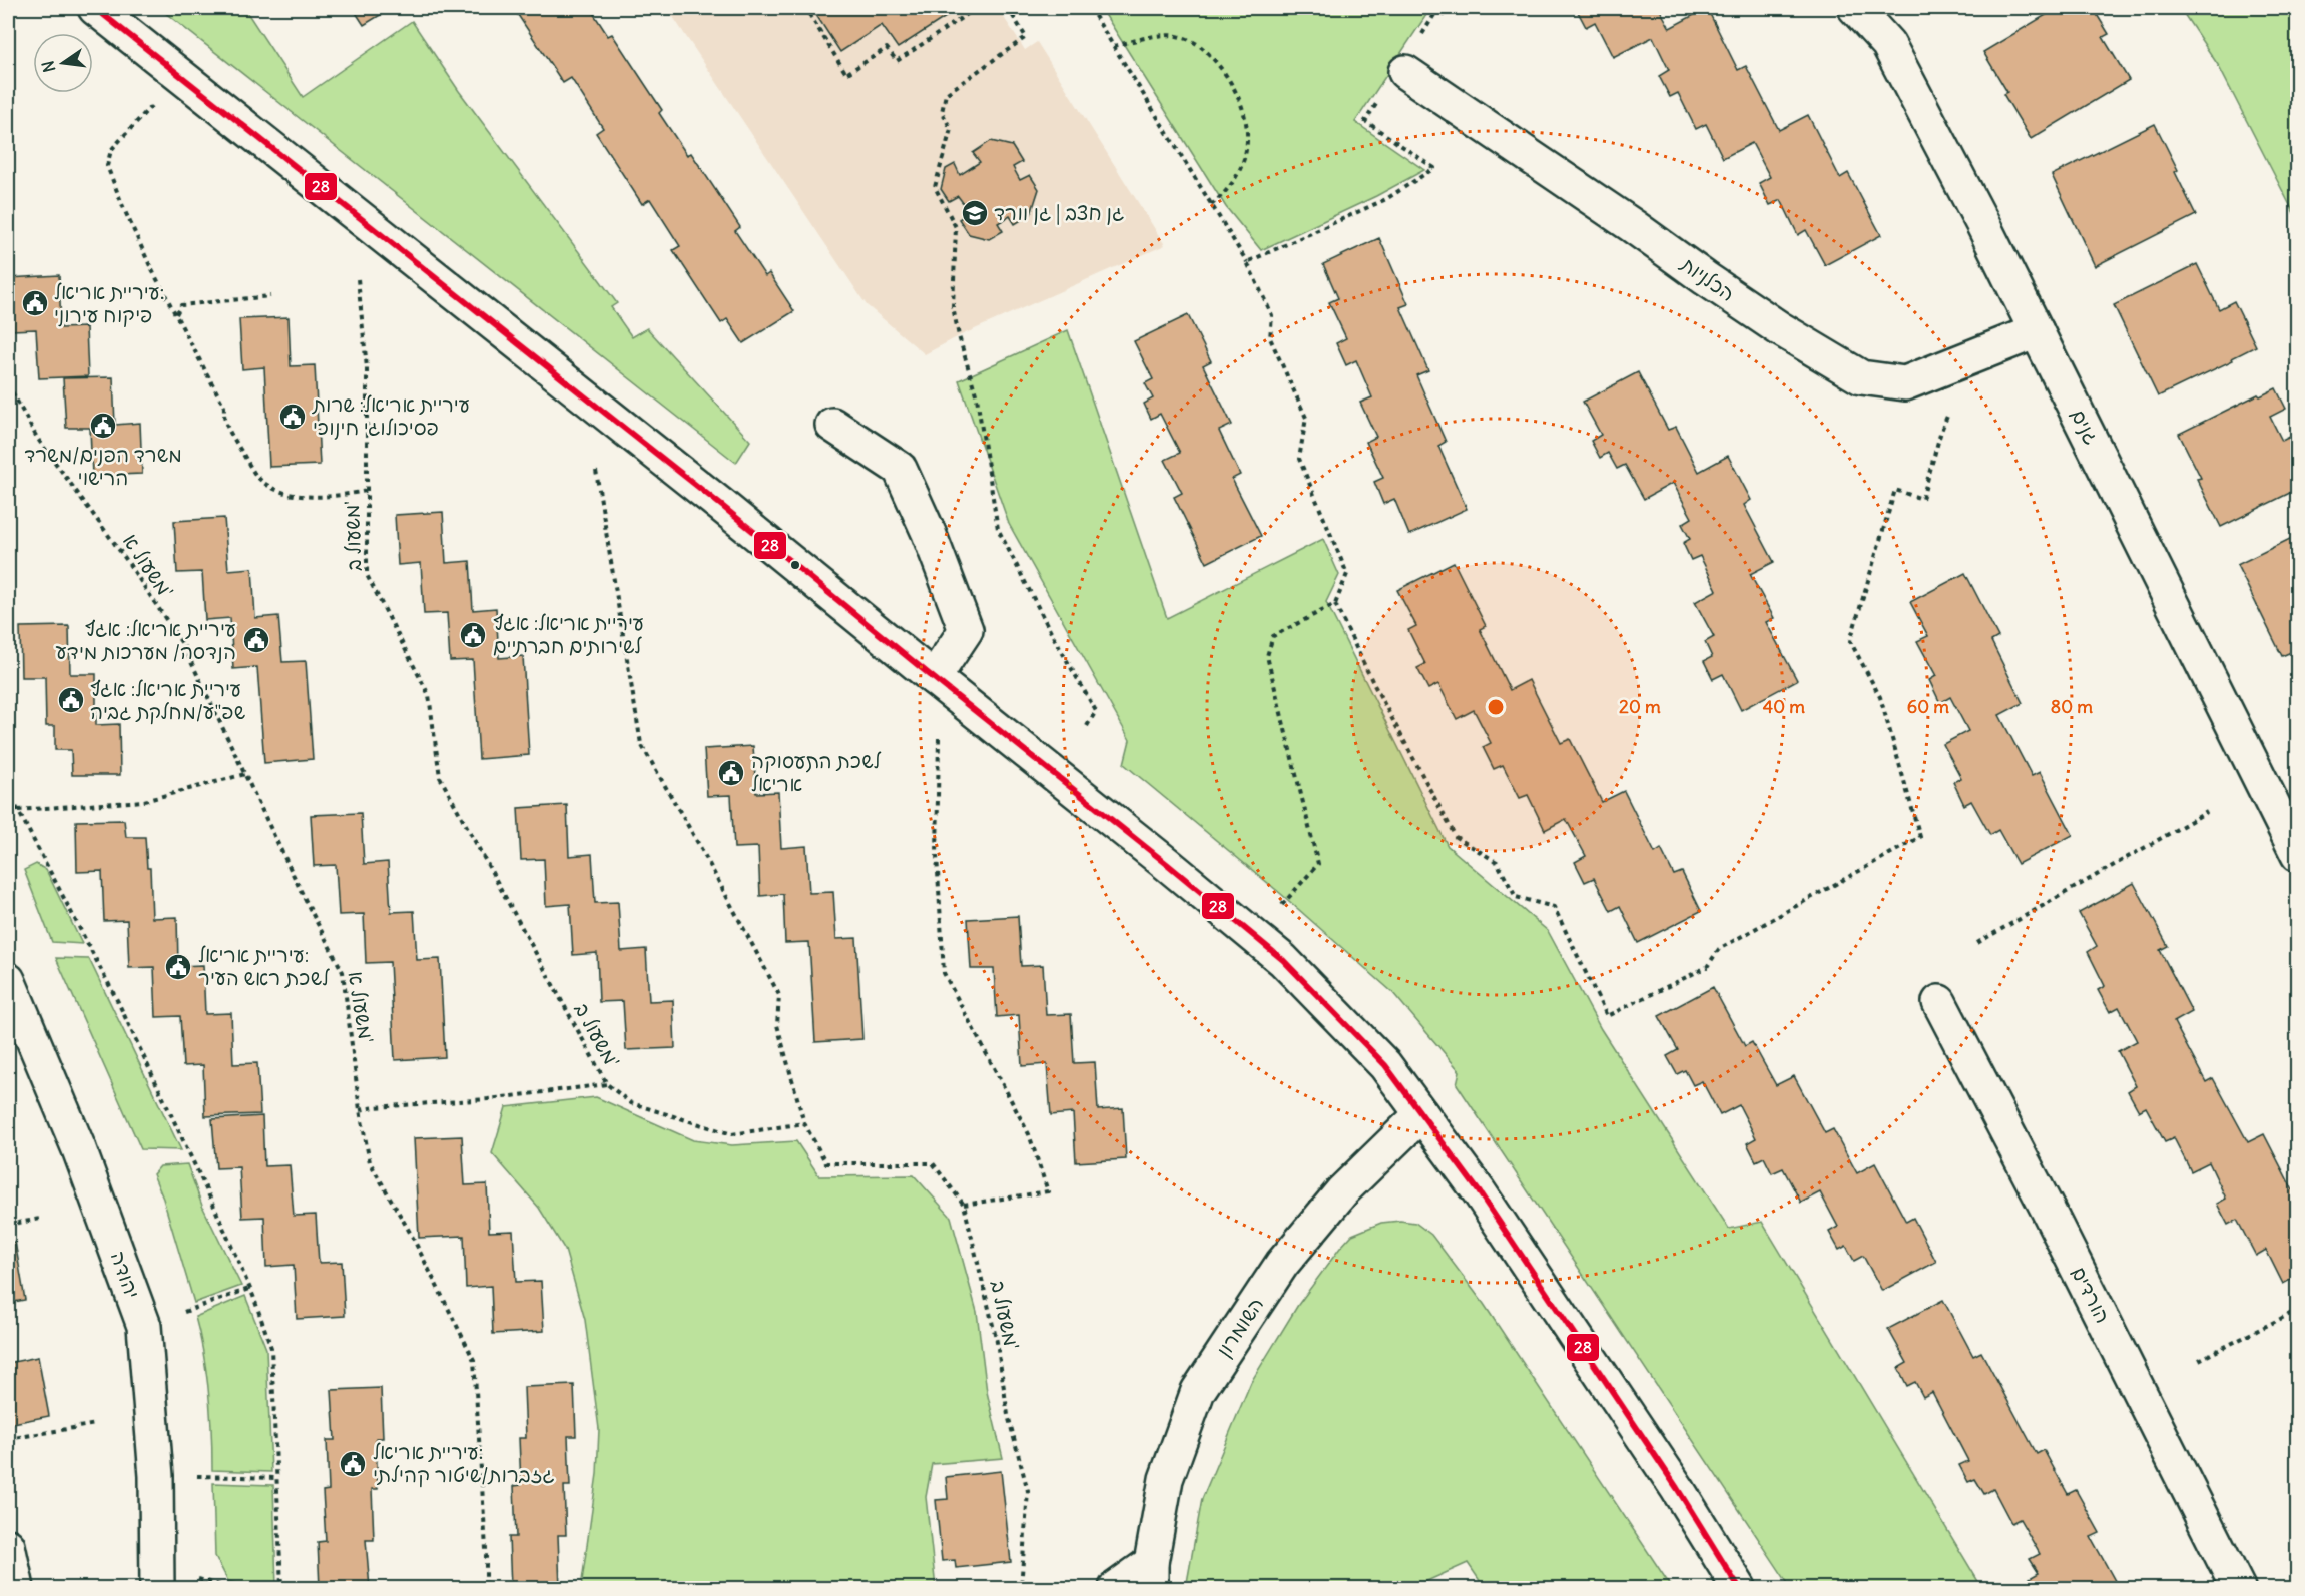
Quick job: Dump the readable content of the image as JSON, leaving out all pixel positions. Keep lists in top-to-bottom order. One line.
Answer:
{"streets":{"street":["הכלניות","גנים","יהודה","הורדים","השומרון"],"path":["משעול ב'","משעול א'"]},"crossings":[["הכלניות","גנים"]],"places":{"school or university":["גן חצב | גן וורד"],"public building":["עיריית אריאל: פיקוח עירוני","עיריית אריאל: שרות פסיכולוגי חינוכי","משרד הפנים/משרד הרישוי","עיריית אריאל: אגף לשירותים חברתיים","עיריית אריאל: אגף הנדסה/ מערכות מידע","עיריית אריאל: אגף שפ\"ע/מחלקת גביה","לשכת התעסוקה אריאל","עיריית אריאל: לשכת ראש העיר","עיריית אריאל: גזברות/שיטור קהילתי"]},"lines":["transit line 28"],"north":"left","rings":["20 m","40 m","60 m","80 m"]}
